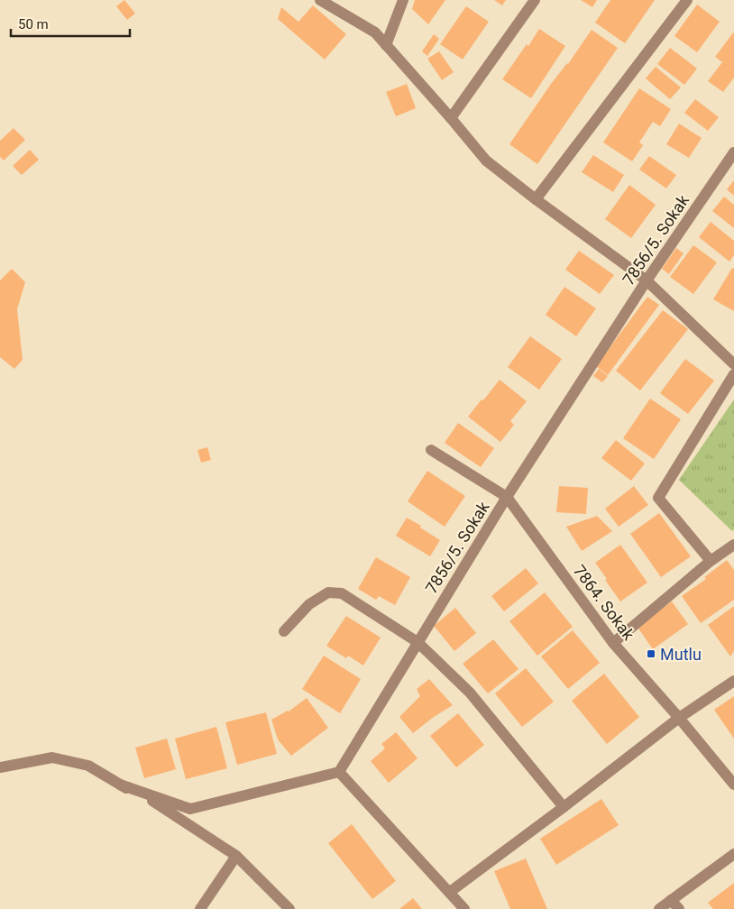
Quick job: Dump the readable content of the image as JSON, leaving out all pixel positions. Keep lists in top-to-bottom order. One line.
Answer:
{"streets":{"street":["7856/5. Sokak","7864. Sokak"]},"crossings":[["7856/5. Sokak","7864. Sokak"]],"places":{"transit":["Mutlu"]},"scale_bar":"50 m"}
